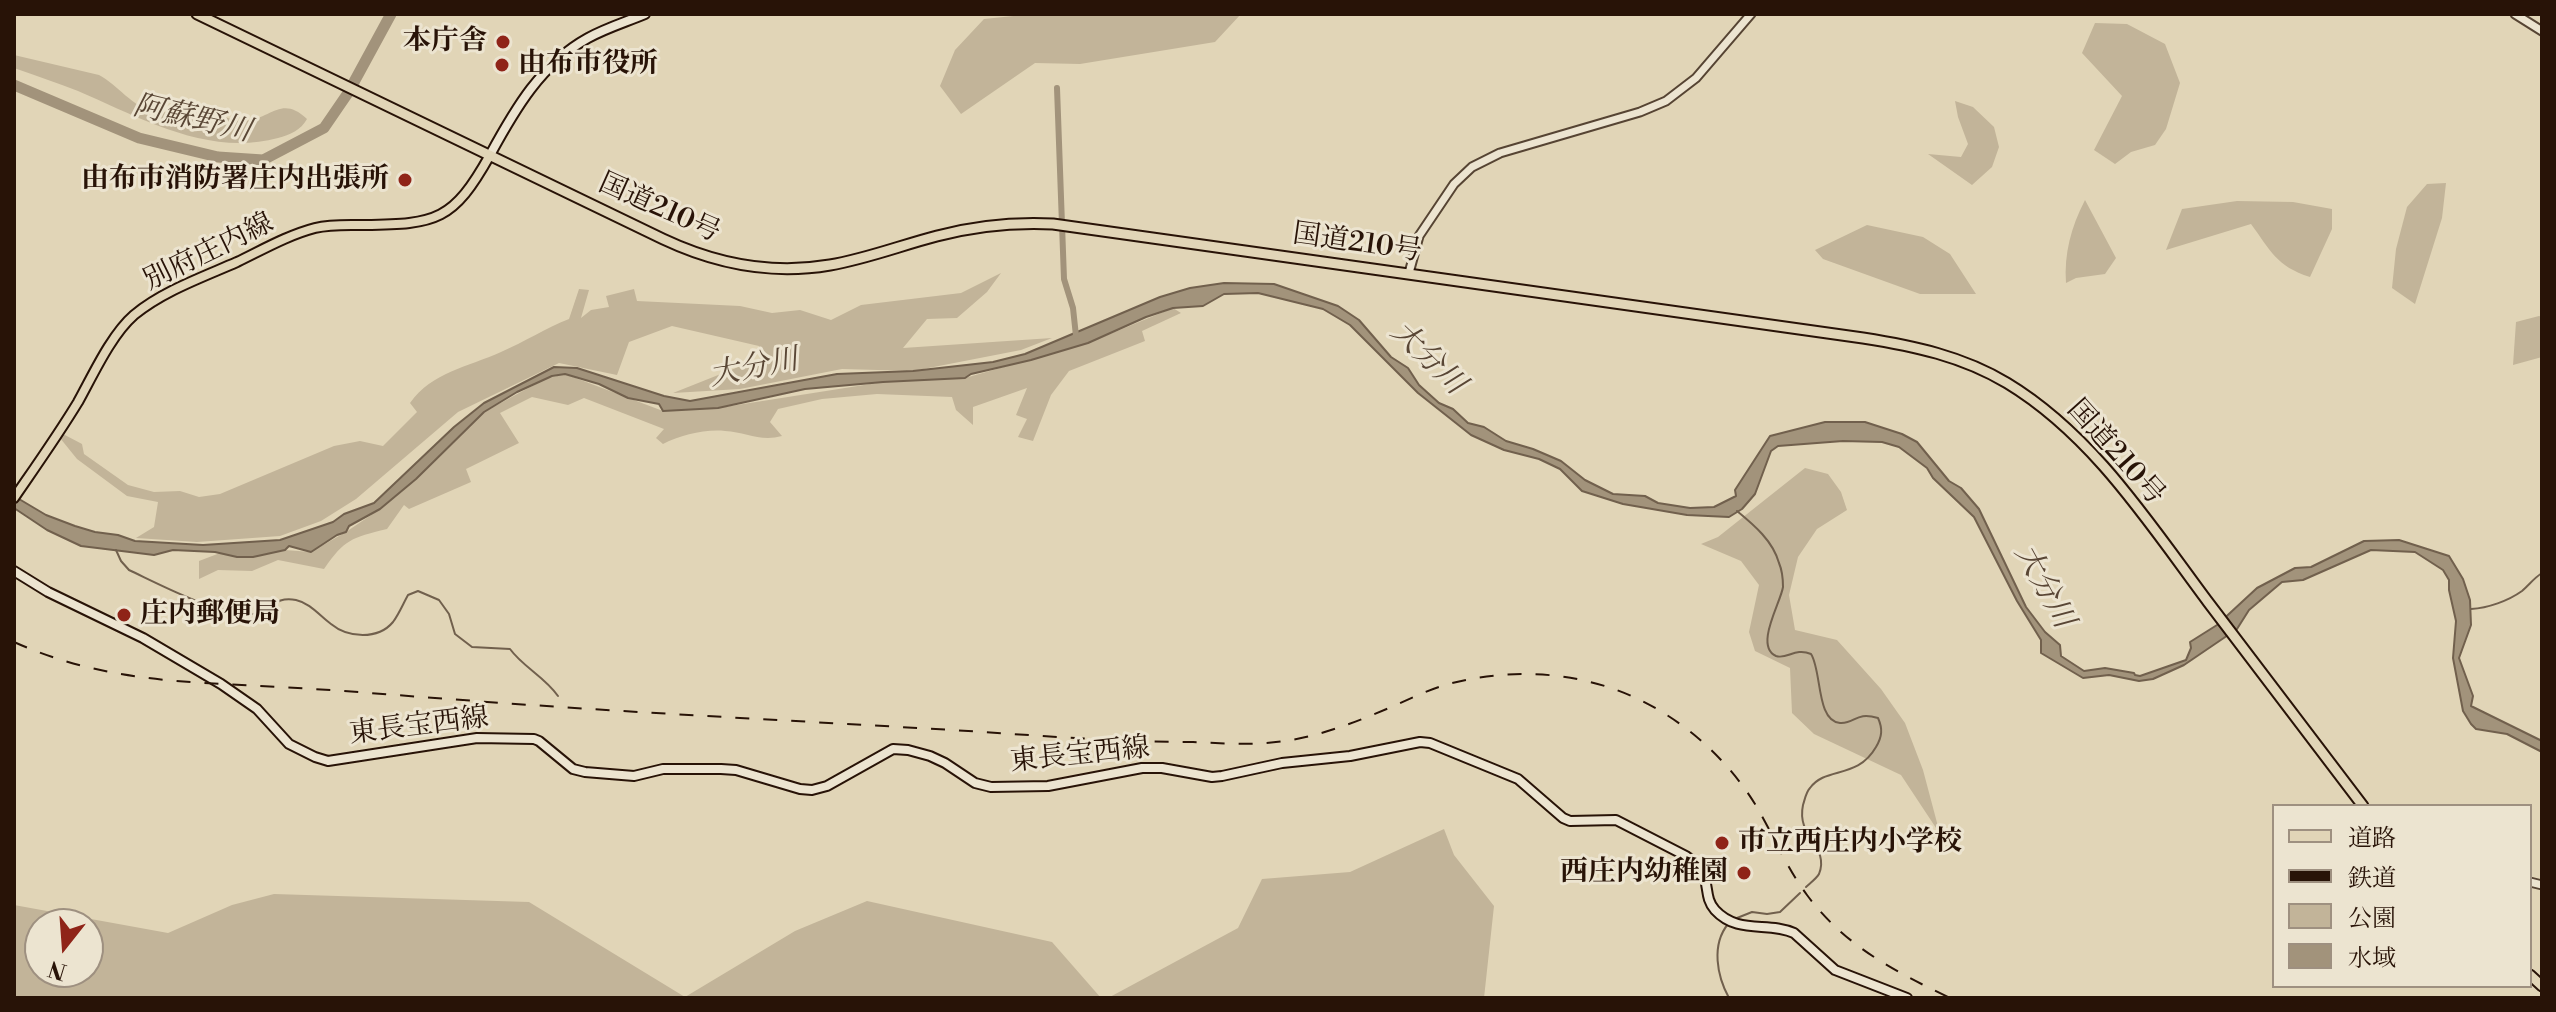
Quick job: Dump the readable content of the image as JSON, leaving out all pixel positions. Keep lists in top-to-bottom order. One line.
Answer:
{"streets":{"highway":["国道210号"],"main road":["別府庄内線","東長宝西線"]},"crossings":[["国道210号","別府庄内線"]],"water":["阿蘇野川","大分川"],"places":["本庁舎","由布市役所","由布市消防署庄内出張所","庄内郵便局","市立西庄内小学校","西庄内幼稚園"],"legend":["道路","鉄道","公園","水域"],"north":"bottom"}
